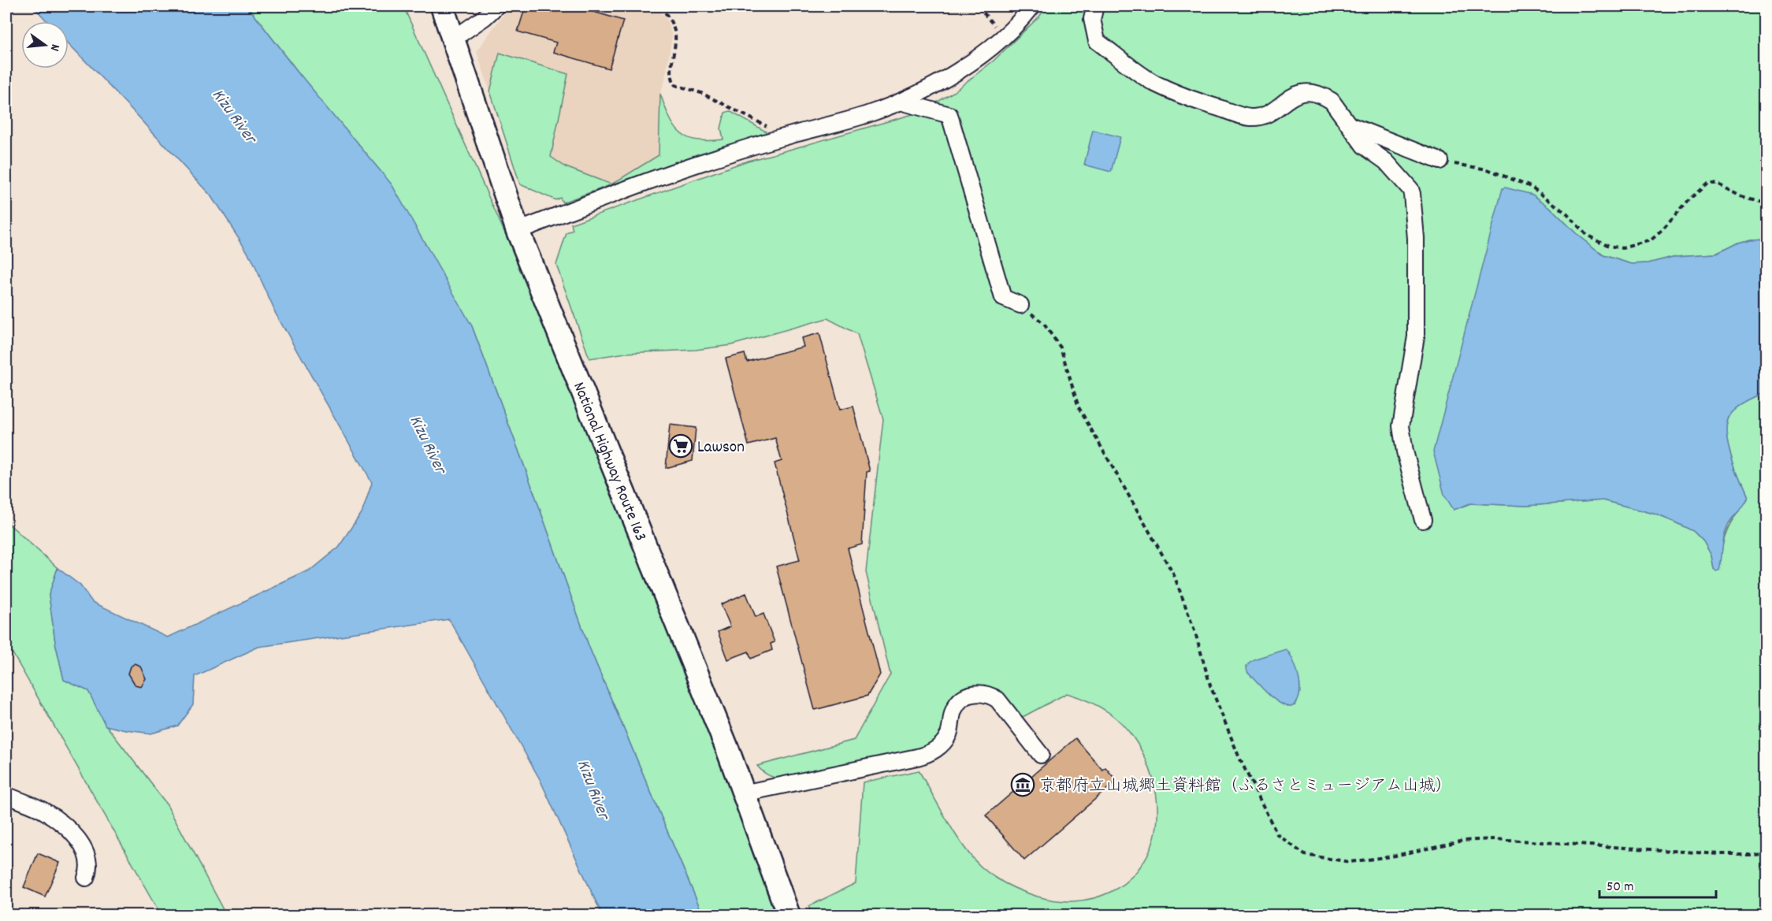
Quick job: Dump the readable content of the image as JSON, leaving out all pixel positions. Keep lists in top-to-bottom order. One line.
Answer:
{"streets":{"highway":["National Highway Route 163"]},"water":["Kizu River"],"places":{"supermarket":["Lawson"],"museum":["京都府立山城郷土資料館（ふるさとミュージアム山城）"]},"scale_bar":"50 m","north":"right"}
